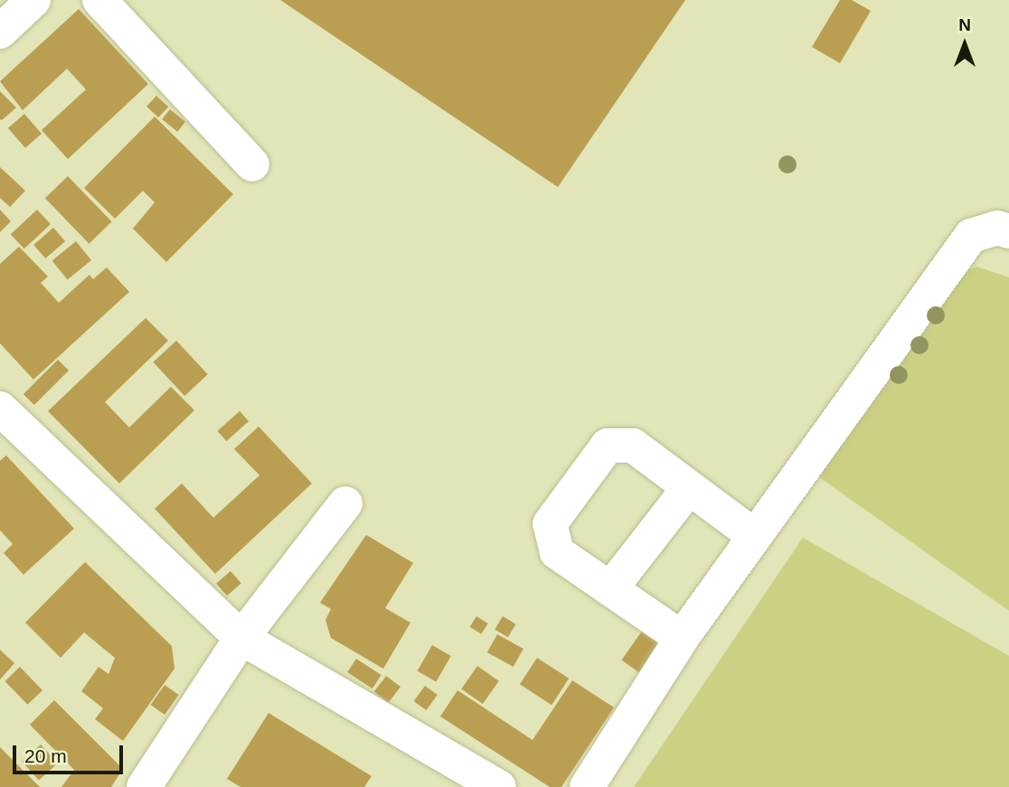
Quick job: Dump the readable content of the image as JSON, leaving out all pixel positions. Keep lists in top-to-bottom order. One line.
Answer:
{"scale_bar":"20 m","north":"top"}
